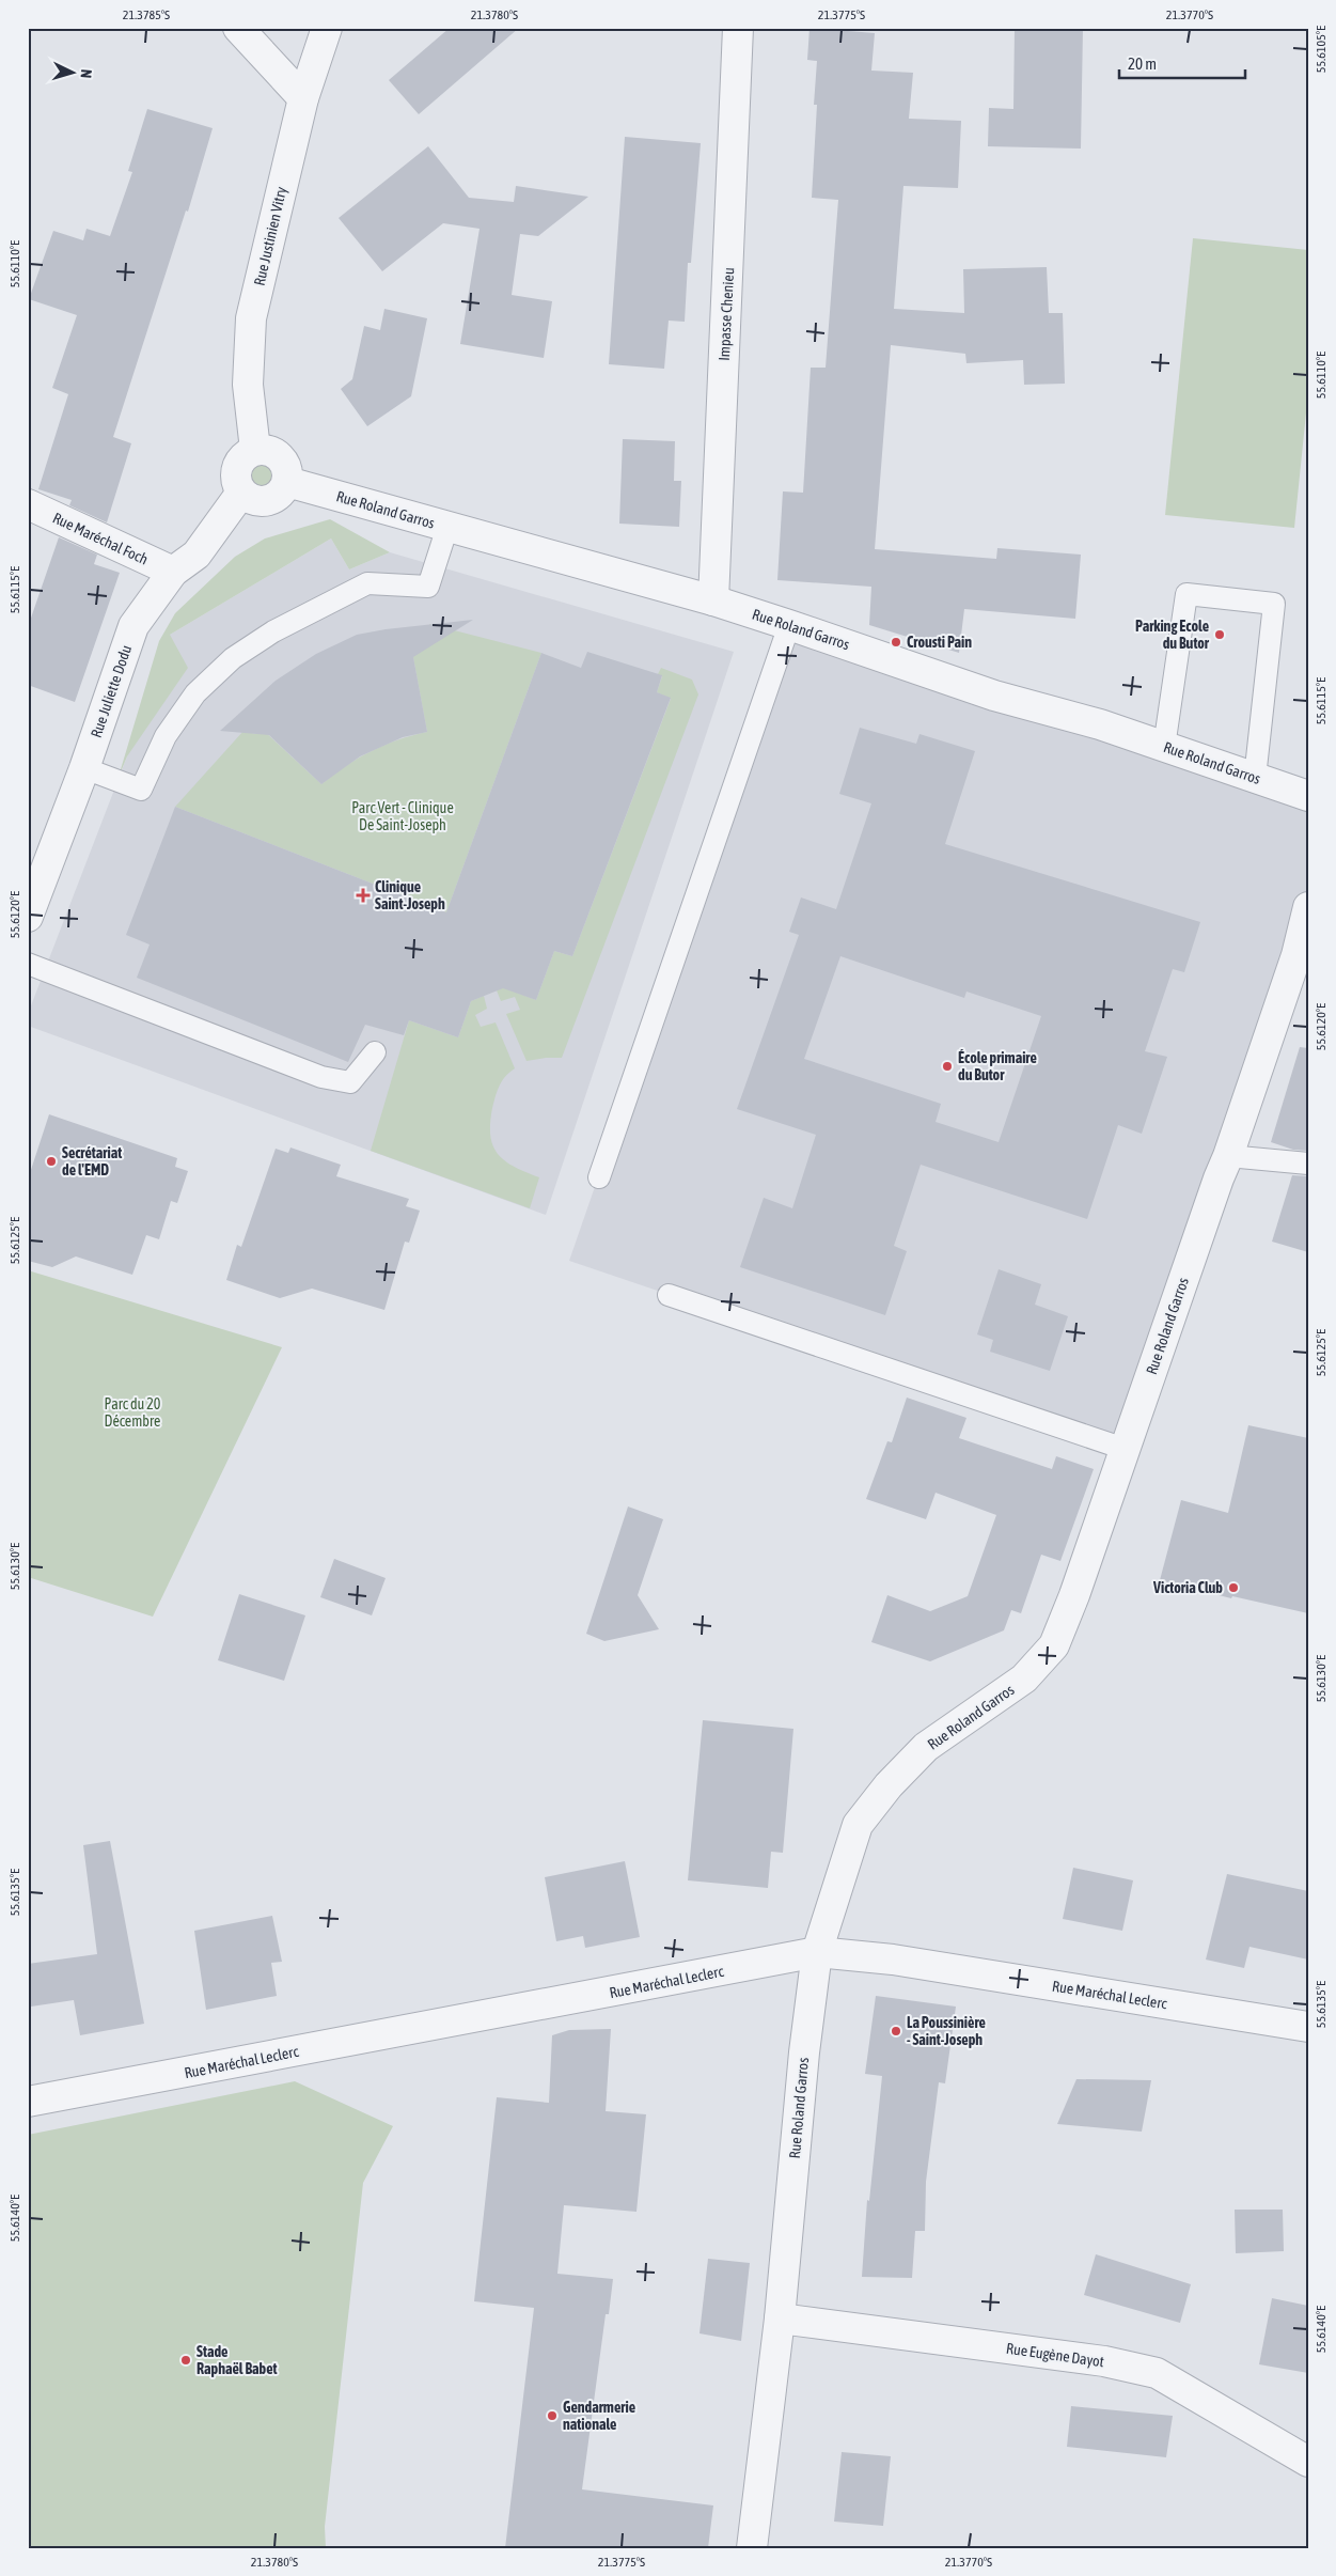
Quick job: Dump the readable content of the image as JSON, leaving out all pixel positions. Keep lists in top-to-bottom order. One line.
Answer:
{"streets":{"street":["Rue Justinien Vitry","Impasse Chenieu","Rue Roland Garros","Rue Maréchal Foch","Rue Juliette Dodu","Rue Maréchal Leclerc","Rue Eugène Dayot"]},"crossings":[["Rue Justinien Vitry","Rue Roland Garros"],["Rue Justinien Vitry","Rue Juliette Dodu"],["Impasse Chenieu","Rue Roland Garros"],["Rue Roland Garros","Rue Juliette Dodu"],["Rue Roland Garros","Rue Maréchal Leclerc"],["Rue Roland Garros","Rue Eugène Dayot"],["Rue Maréchal Foch","Rue Juliette Dodu"]],"parks":["Parc Vert - Clinique De Saint-Joseph","Parc du 20 Décembre"],"places":{"other":["Parking Ecole du Butor","Crousti Pain","École primaire du Butor","Secrétariat de l'EMD","Victoria Club","La Poussinière - Saint-Joseph","Stade Raphaël Babet","Gendarmerie nationale"],"health":["Clinique Saint-Joseph"]},"scale_bar":"20 m","north":"right","coordinates":["21.3785°S","21.3780°S","21.3775°S","21.3770°S","55.6105°E","55.6110°E","55.6115°E","55.6120°E","55.6125°E","55.6130°E","55.6135°E","55.6140°E"]}
